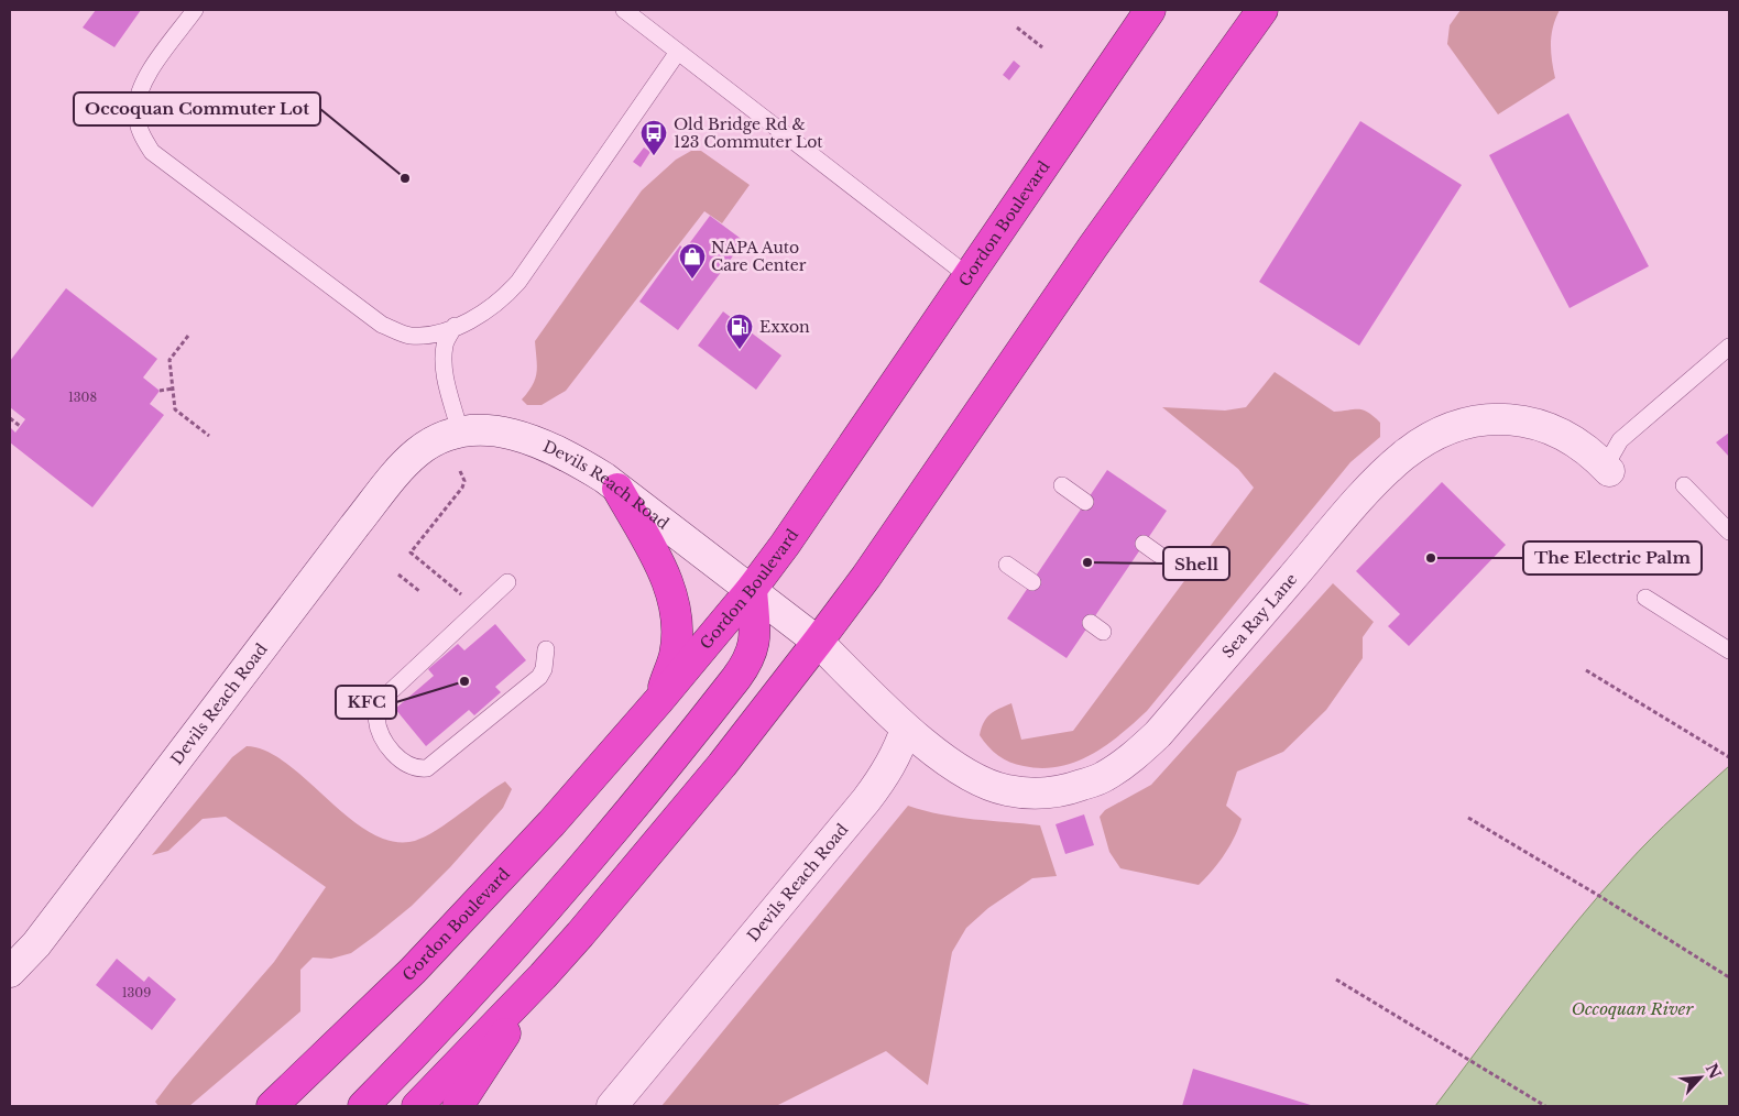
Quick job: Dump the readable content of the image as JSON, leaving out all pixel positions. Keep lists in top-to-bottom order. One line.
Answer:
{"streets":{"highway":["Gordon Boulevard"],"street":["Devils Reach Road","Sea Ray Lane"]},"crossings":[["Gordon Boulevard","Devils Reach Road"],["Devils Reach Road","Sea Ray Lane"]],"water":["Occoquan River"],"places":{"bus stop":["Old Bridge Rd & 123 Commuter Lot"],"other":["Occoquan Commuter Lot","The Electric Palm","Shell","KFC"],"shop":["NAPA Auto Care Center"],"fuel station":["Exxon"]},"house_numbers":["1308","1309"],"north":"top right"}
